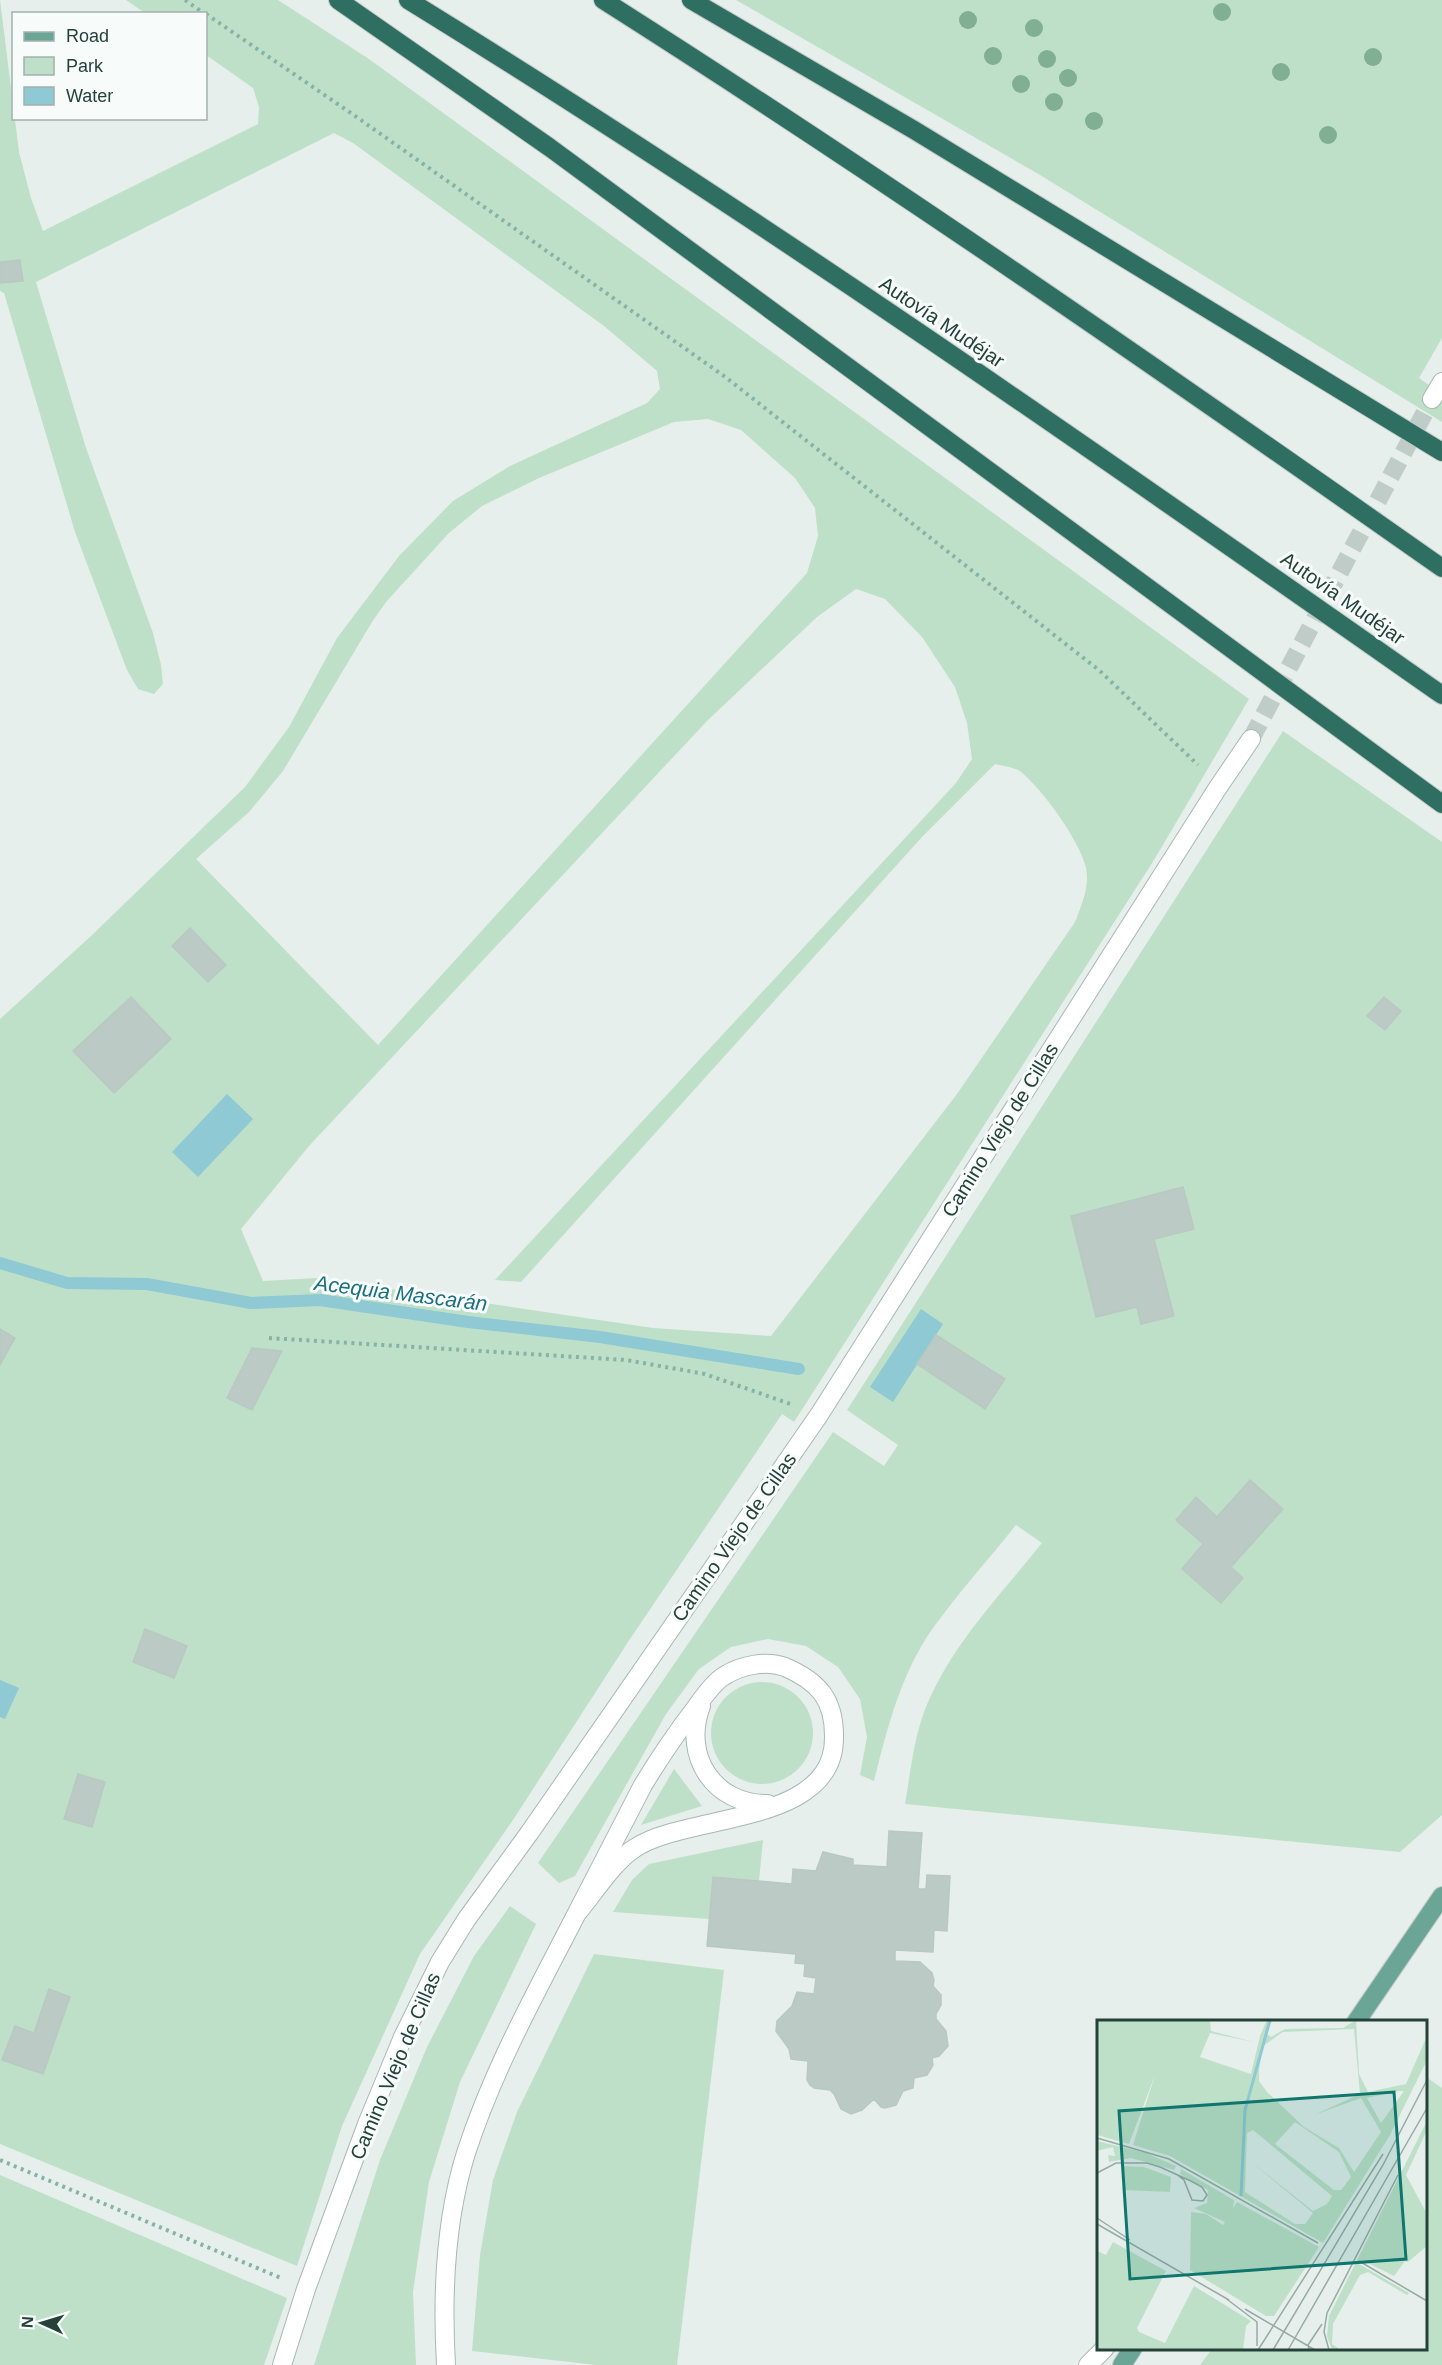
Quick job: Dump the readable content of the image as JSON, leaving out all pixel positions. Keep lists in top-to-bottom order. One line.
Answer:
{"streets":{"highway":["Autovía Mudéjar"],"street":["Camino Viejo de Cillas"]},"water":["Acequia Mascarán"],"legend":["Road","Park","Water"],"north":"left"}
